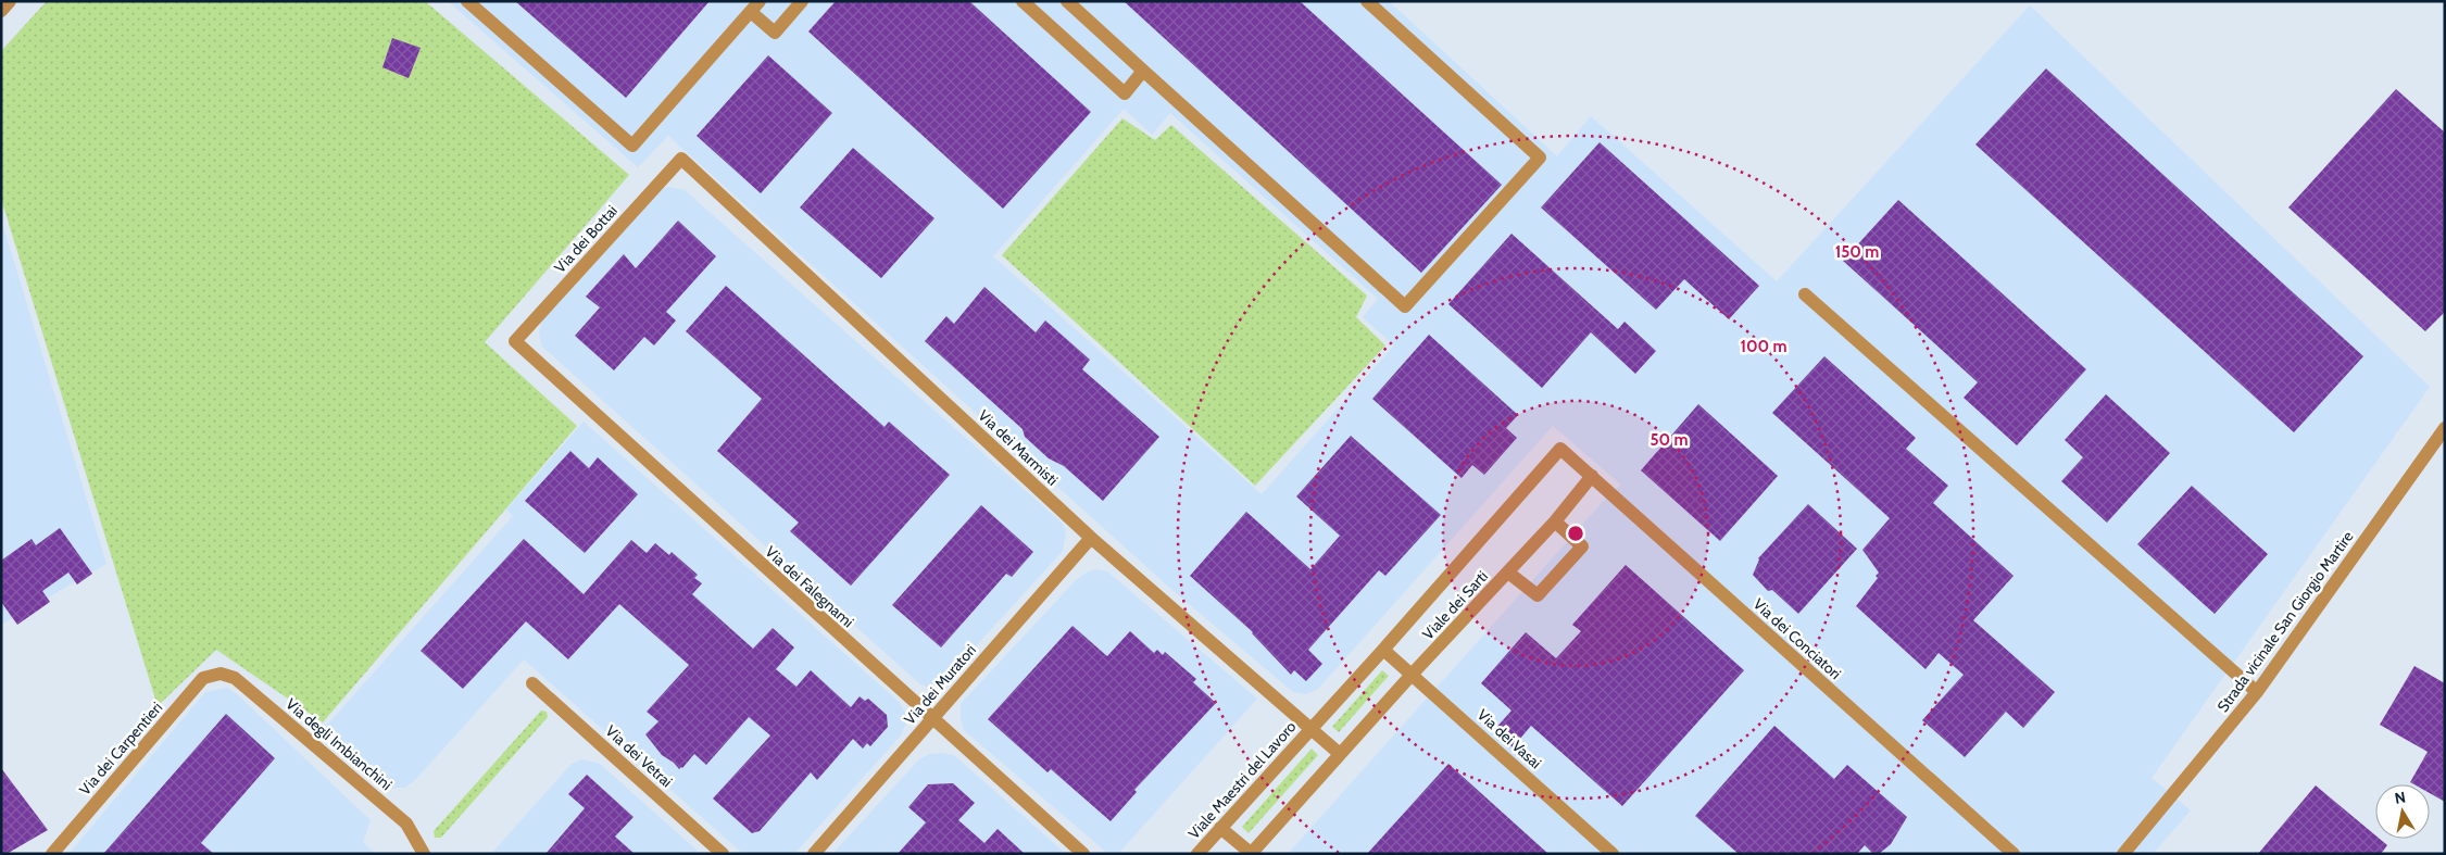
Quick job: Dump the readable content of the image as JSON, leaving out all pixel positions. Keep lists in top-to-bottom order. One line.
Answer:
{"streets":{"street":["Via dei Bottai","Via dei Marmisti","Via dei Falegnami","Viale dei Sarti","Strada vicinale San Giorgio Martire","Via dei Conciatori","Via dei Muratori","Via dei Vasai","Via degli Imbianchini","Via dei Carpentieri","Via dei Vetrai","Viale Maestri del Lavoro"]},"crossings":[["Via dei Bottai","Via dei Marmisti"],["Via dei Bottai","Via dei Falegnami"],["Via dei Marmisti","Viale dei Sarti"],["Via dei Marmisti","Via dei Muratori"],["Via dei Marmisti","Viale Maestri del Lavoro"],["Via dei Falegnami","Via dei Muratori"],["Viale dei Sarti","Via dei Conciatori"],["Viale dei Sarti","Via dei Vasai"],["Viale dei Sarti","Viale Maestri del Lavoro"],["Via degli Imbianchini","Via dei Carpentieri"]],"north":"top","rings":["150 m","100 m","50 m"]}
